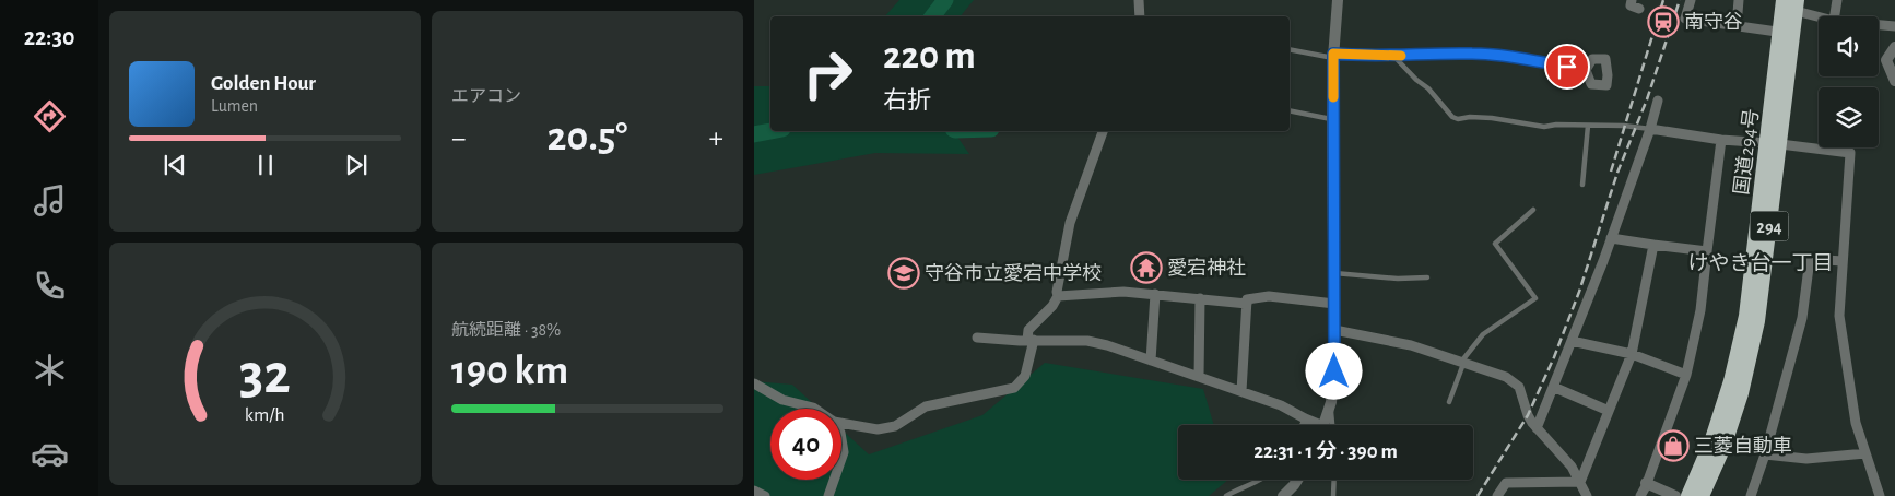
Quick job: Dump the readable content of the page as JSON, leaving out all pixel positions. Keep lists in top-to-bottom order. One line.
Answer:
{"streets":{"highway":["国道294号","294"]},"districts":["けやき台一丁目"],"places":{"station":["南守谷"],"temple":["愛宕神社"],"school or university":["守谷市立愛宕中学校"],"shop":["三菱自動車"]},"page":{"tabs":"22:30","tile":["エアコン",["航続距離 · 38%","190 km"]],"turn":["220 m","右折"],"song":["Golden Hour","Lumen"],"heat":["−","20.5°","+"],"limit":"40","trip":"22:31 · 1 分 · 390 m","gauge":["32","km/h"]}}
